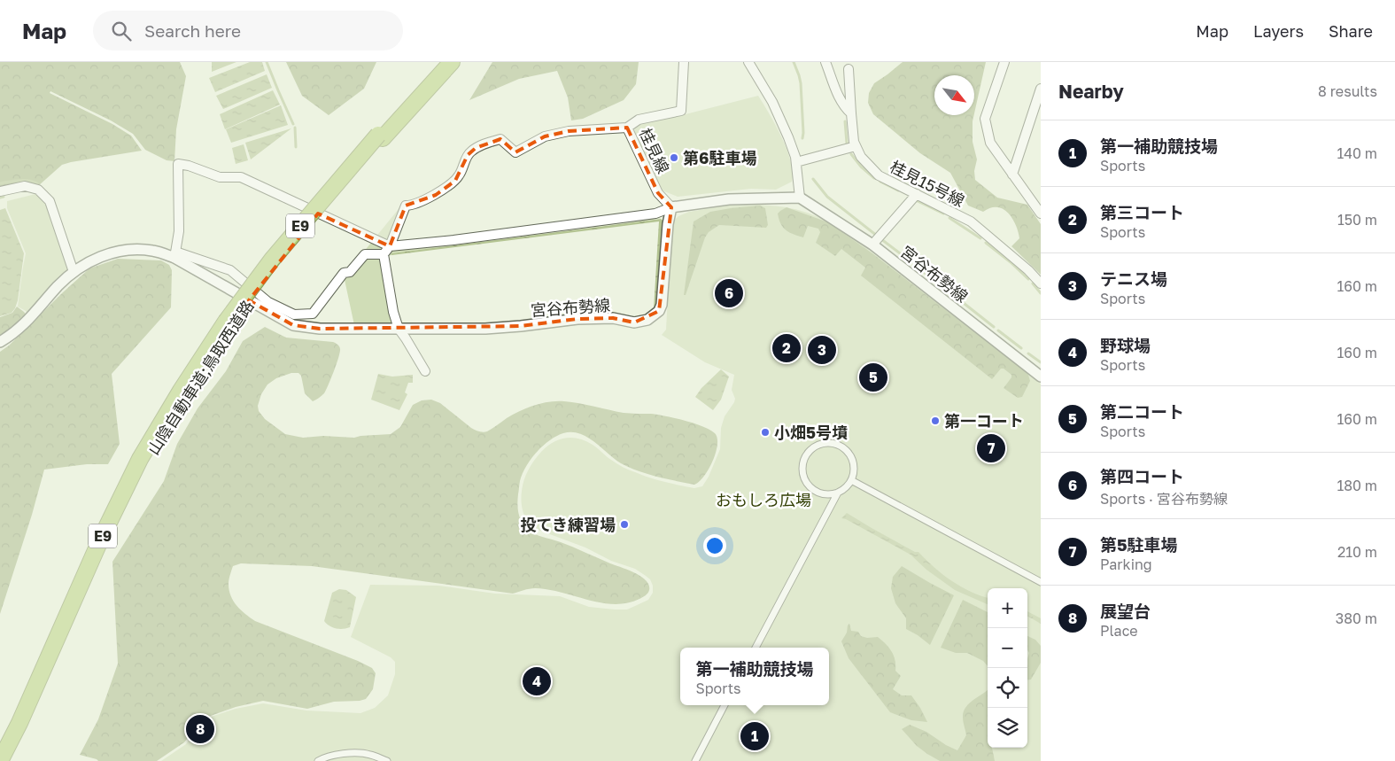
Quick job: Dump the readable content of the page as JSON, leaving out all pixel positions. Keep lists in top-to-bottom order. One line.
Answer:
{"streets":{"highway":["E9","山陰自動車道;鳥取西道路"],"street":["桂見線","桂見15号線","宮谷布勢線"]},"crossings":[["桂見線","宮谷布勢線"]],"parks":["おもしろ広場"],"places":["第6駐車場","第一コート","小畑5号墳","投てき練習場"],"north":"bottom right","page":{"header":"Map","search":"Search here","nav":["Map","Layers","Share"],"heading":["Nearby","8 results"],"list":[{"mark":"1","name":"第一補助競技場","note":"Sports","value":"140 m"},{"mark":"2","name":"第三コート","note":"Sports","value":"150 m"},{"mark":"3","name":"テニス場","note":"Sports","value":"160 m"},{"mark":"4","name":"野球場","note":"Sports","value":"160 m"},{"mark":"5","name":"第二コート","note":"Sports","value":"160 m"},{"mark":"6","name":"第四コート","note":"Sports · 宮谷布勢線","value":"180 m"},{"mark":"7","name":"第5駐車場","note":"Parking","value":"210 m"},{"mark":"8","name":"展望台","note":"Place","value":"380 m"}],"pins":["6","2","3","5","7","4","8","1"],"map_buttons":["+","−"],"popup":["第一補助競技場","Sports"]}}
